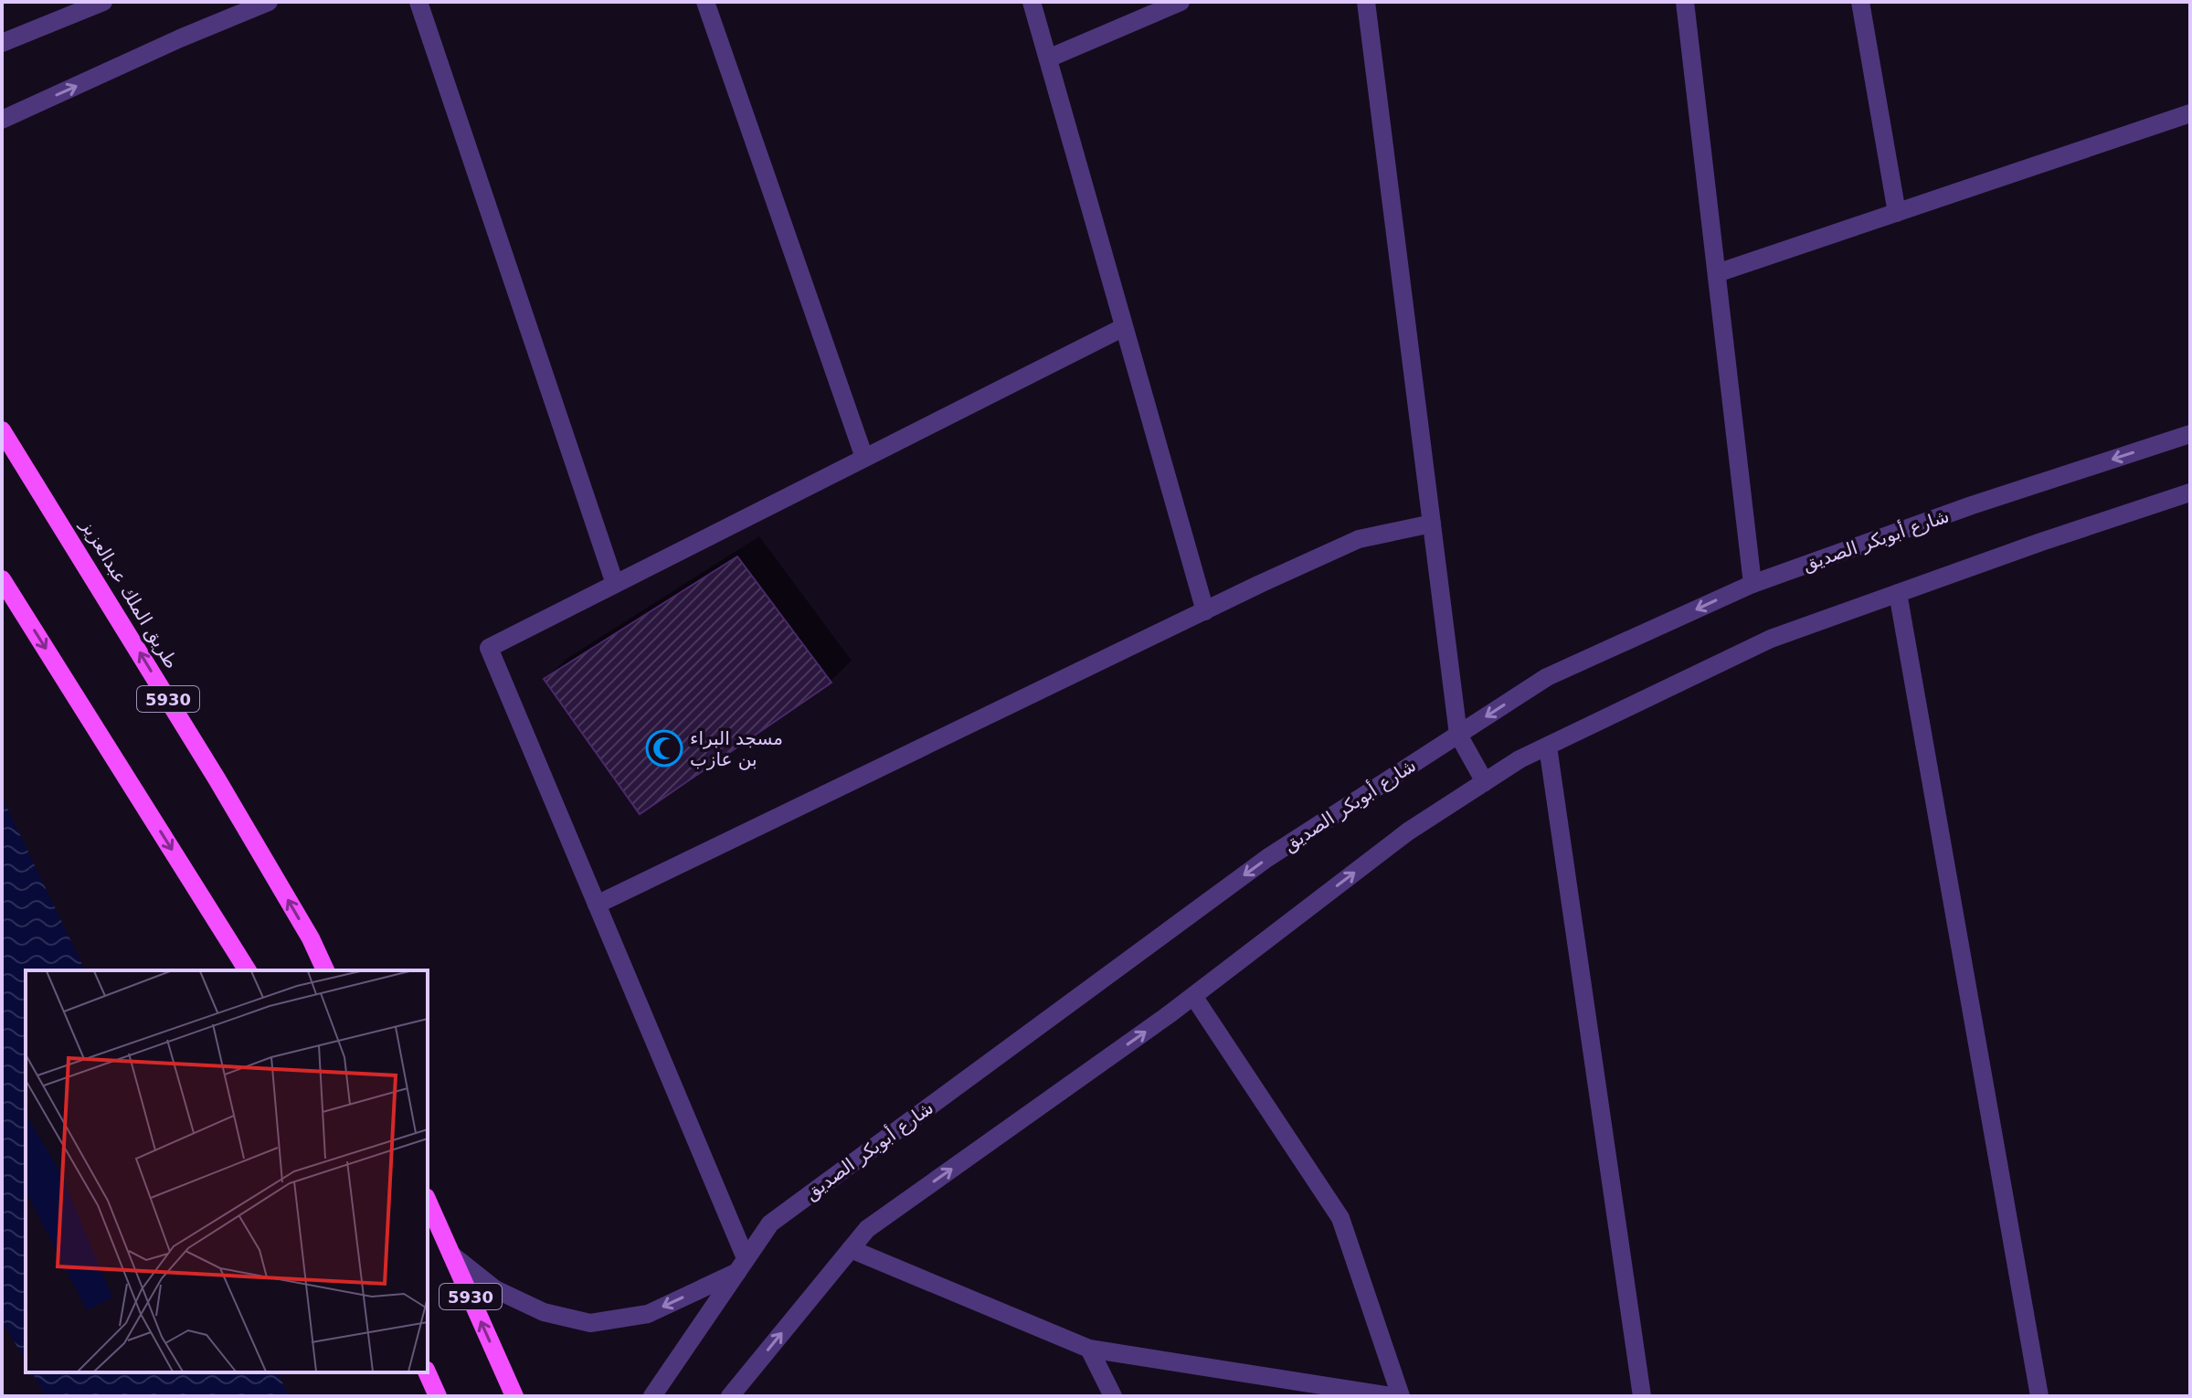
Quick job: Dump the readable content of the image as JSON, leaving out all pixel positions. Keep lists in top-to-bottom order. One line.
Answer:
{"streets":{"main road":["طريق الملك عبدالعزيز","5930"],"street":["شارع أبوبكر الصديق"]},"places":{"mosque":["مسجد البراء بن عازب"]}}
